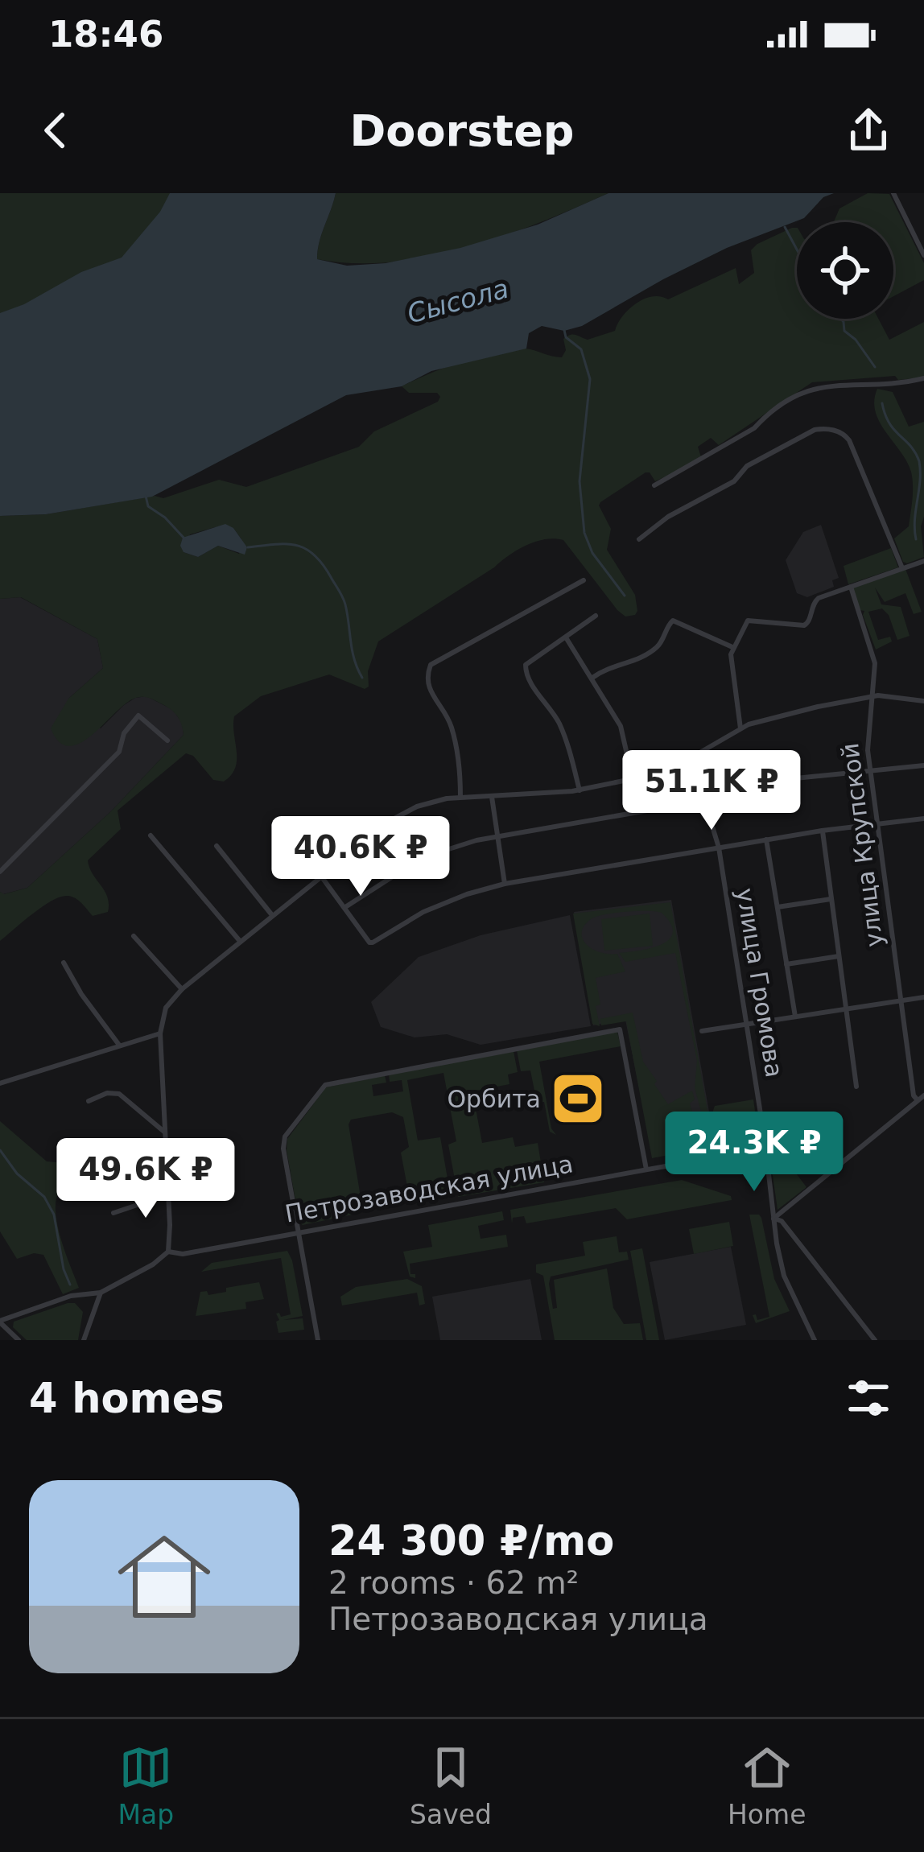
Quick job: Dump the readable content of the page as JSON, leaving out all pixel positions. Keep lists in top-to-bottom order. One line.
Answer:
{"streets":{"street":["улица Крупской","улица Громова","Петрозаводская улица"]},"crossings":[["улица Громова","Петрозаводская улица"]],"water":["Сысола"],"places":{"sports":["Орбита"]},"page":{"status":"18:46","header":"Doorstep","price":["51.1K ₽","40.6K ₽","24.3K ₽","49.6K ₽"],"heading":"4 homes","list":[{"name":"24 300 ₽/mo","note":"2 rooms · 62 m² · Петрозаводская улица"}],"tabs":["Map","Saved","Home"]}}
